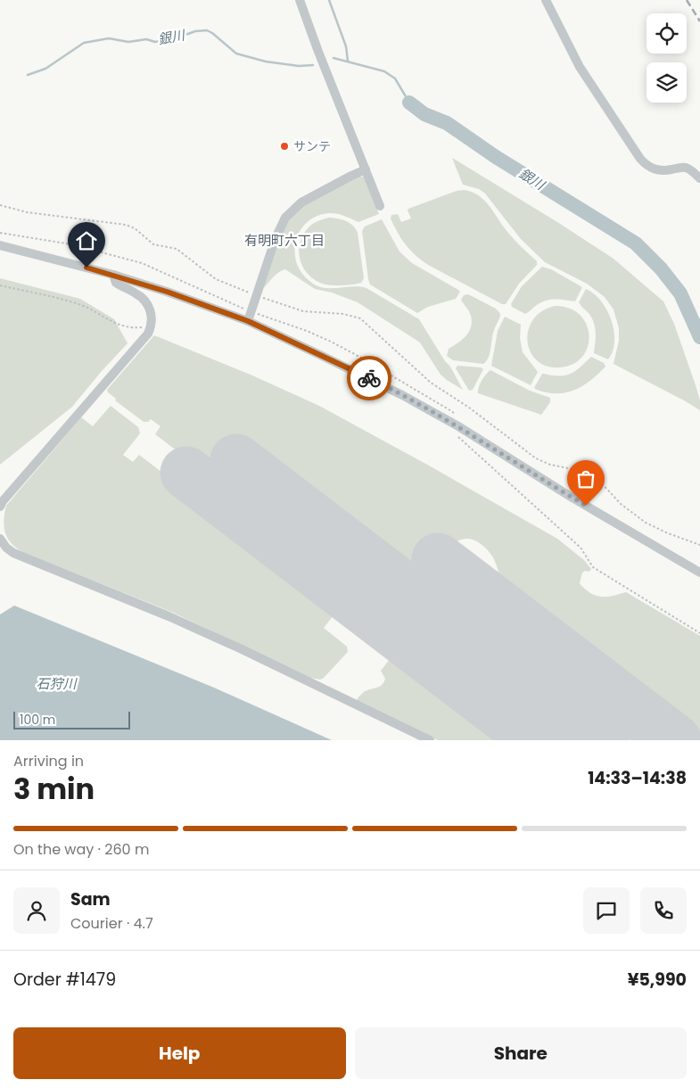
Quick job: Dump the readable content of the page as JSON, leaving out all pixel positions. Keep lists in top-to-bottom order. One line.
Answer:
{"districts":["有明町六丁目"],"water":["銀川","石狩川"],"places":["サンテ"],"scale_bar":"100 m","page":{"scale":"100 m","heading":["3 min","Arriving in","14:33–14:38"],"panel":["Sam","Courier · 4.7","Order #1479","¥5,990"],"bar":"On the way · 260 m","buttons":["Help","Share"]}}
